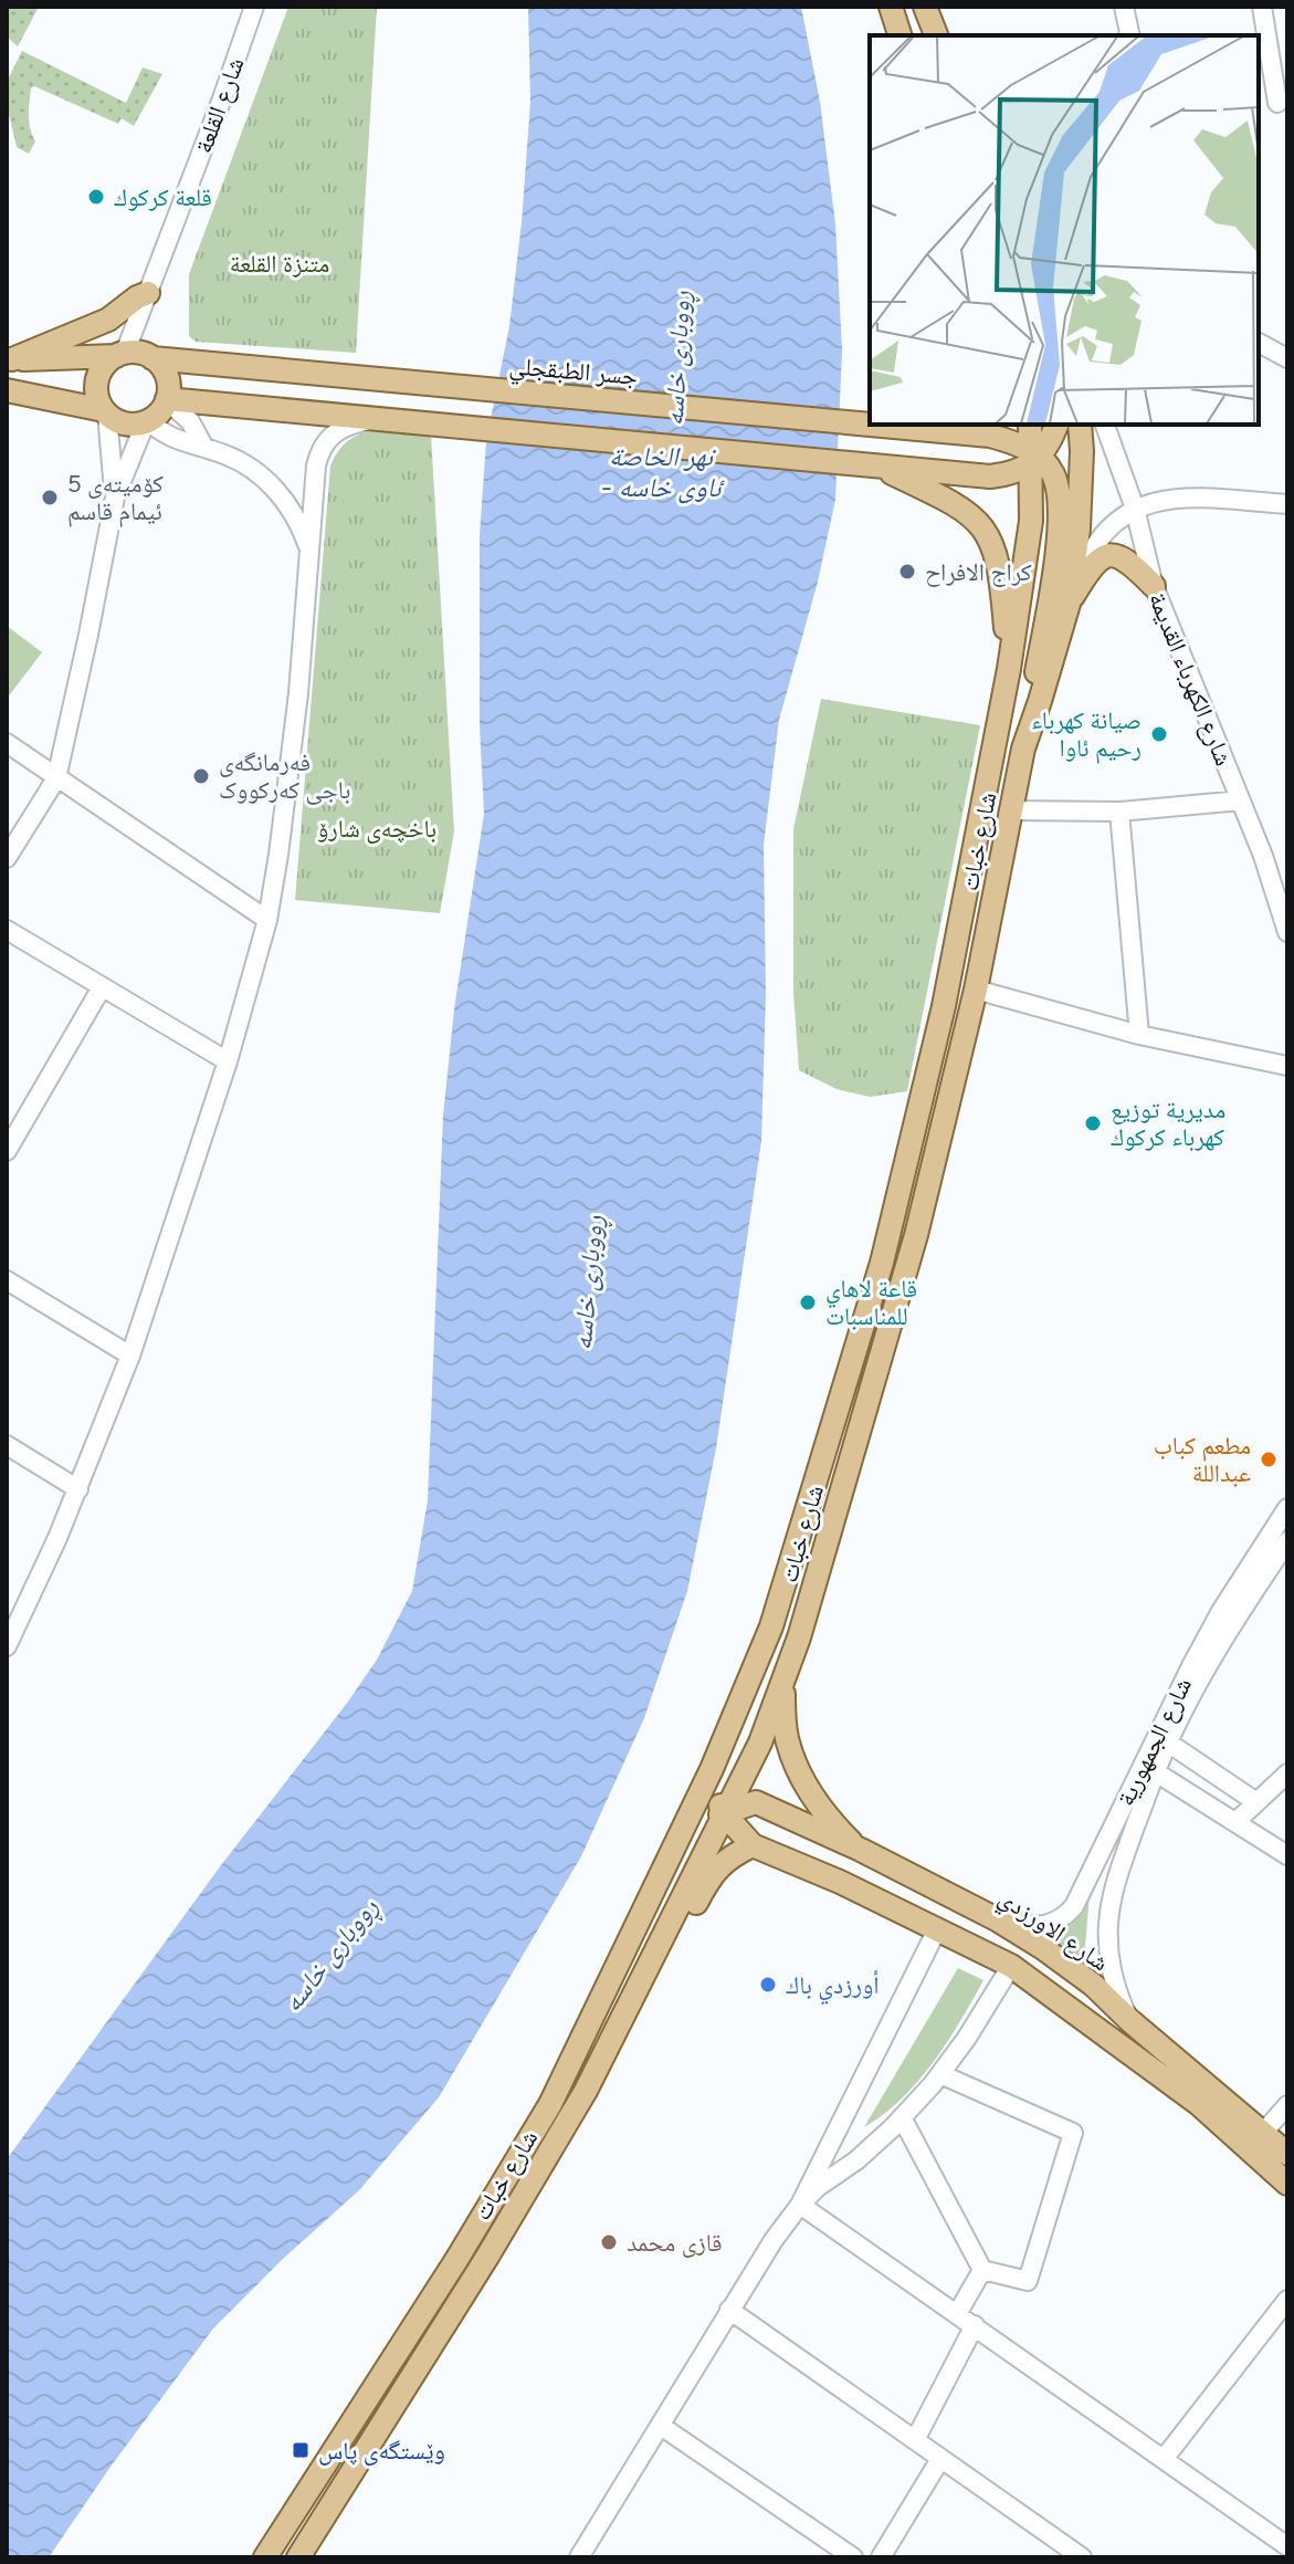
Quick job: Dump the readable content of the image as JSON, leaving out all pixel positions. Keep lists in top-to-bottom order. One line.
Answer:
{"streets":{"main road":["جسر الطبقجلي","شارع خبات","شارع الاورزدي"],"street":["شارع القلعة","شارع الكهرباء القديمة","شارع الجمهورية"]},"crossings":[["شارع القلعة","جسر الطبقجلي"],["جسر الطبقجلي","شارع خبات"],["شارع خبات","شارع الاورزدي"],["شارع الجمهورية","شارع الاورزدي"]],"water":["ڕووباری خاسە","نهر الخاصة - ئاوی خاسە"],"parks":["متنزة القلعة","باخچەی شارۆ"],"places":{"other":["قلعة كركوك","کۆمیتەی 5 ئیمام قاسم","كراج الافراح","صيانة كهرباء رحيم ئاوا","فەرمانگەی باجی کەرکووک","مديرية توزيع كهرباء كركوك","قاعة لاهاي للمناسبات","مطعم كباب عبداللة","أورزدي باك","قازی محمد"],"transit":["وێستگەی پاس"]}}
